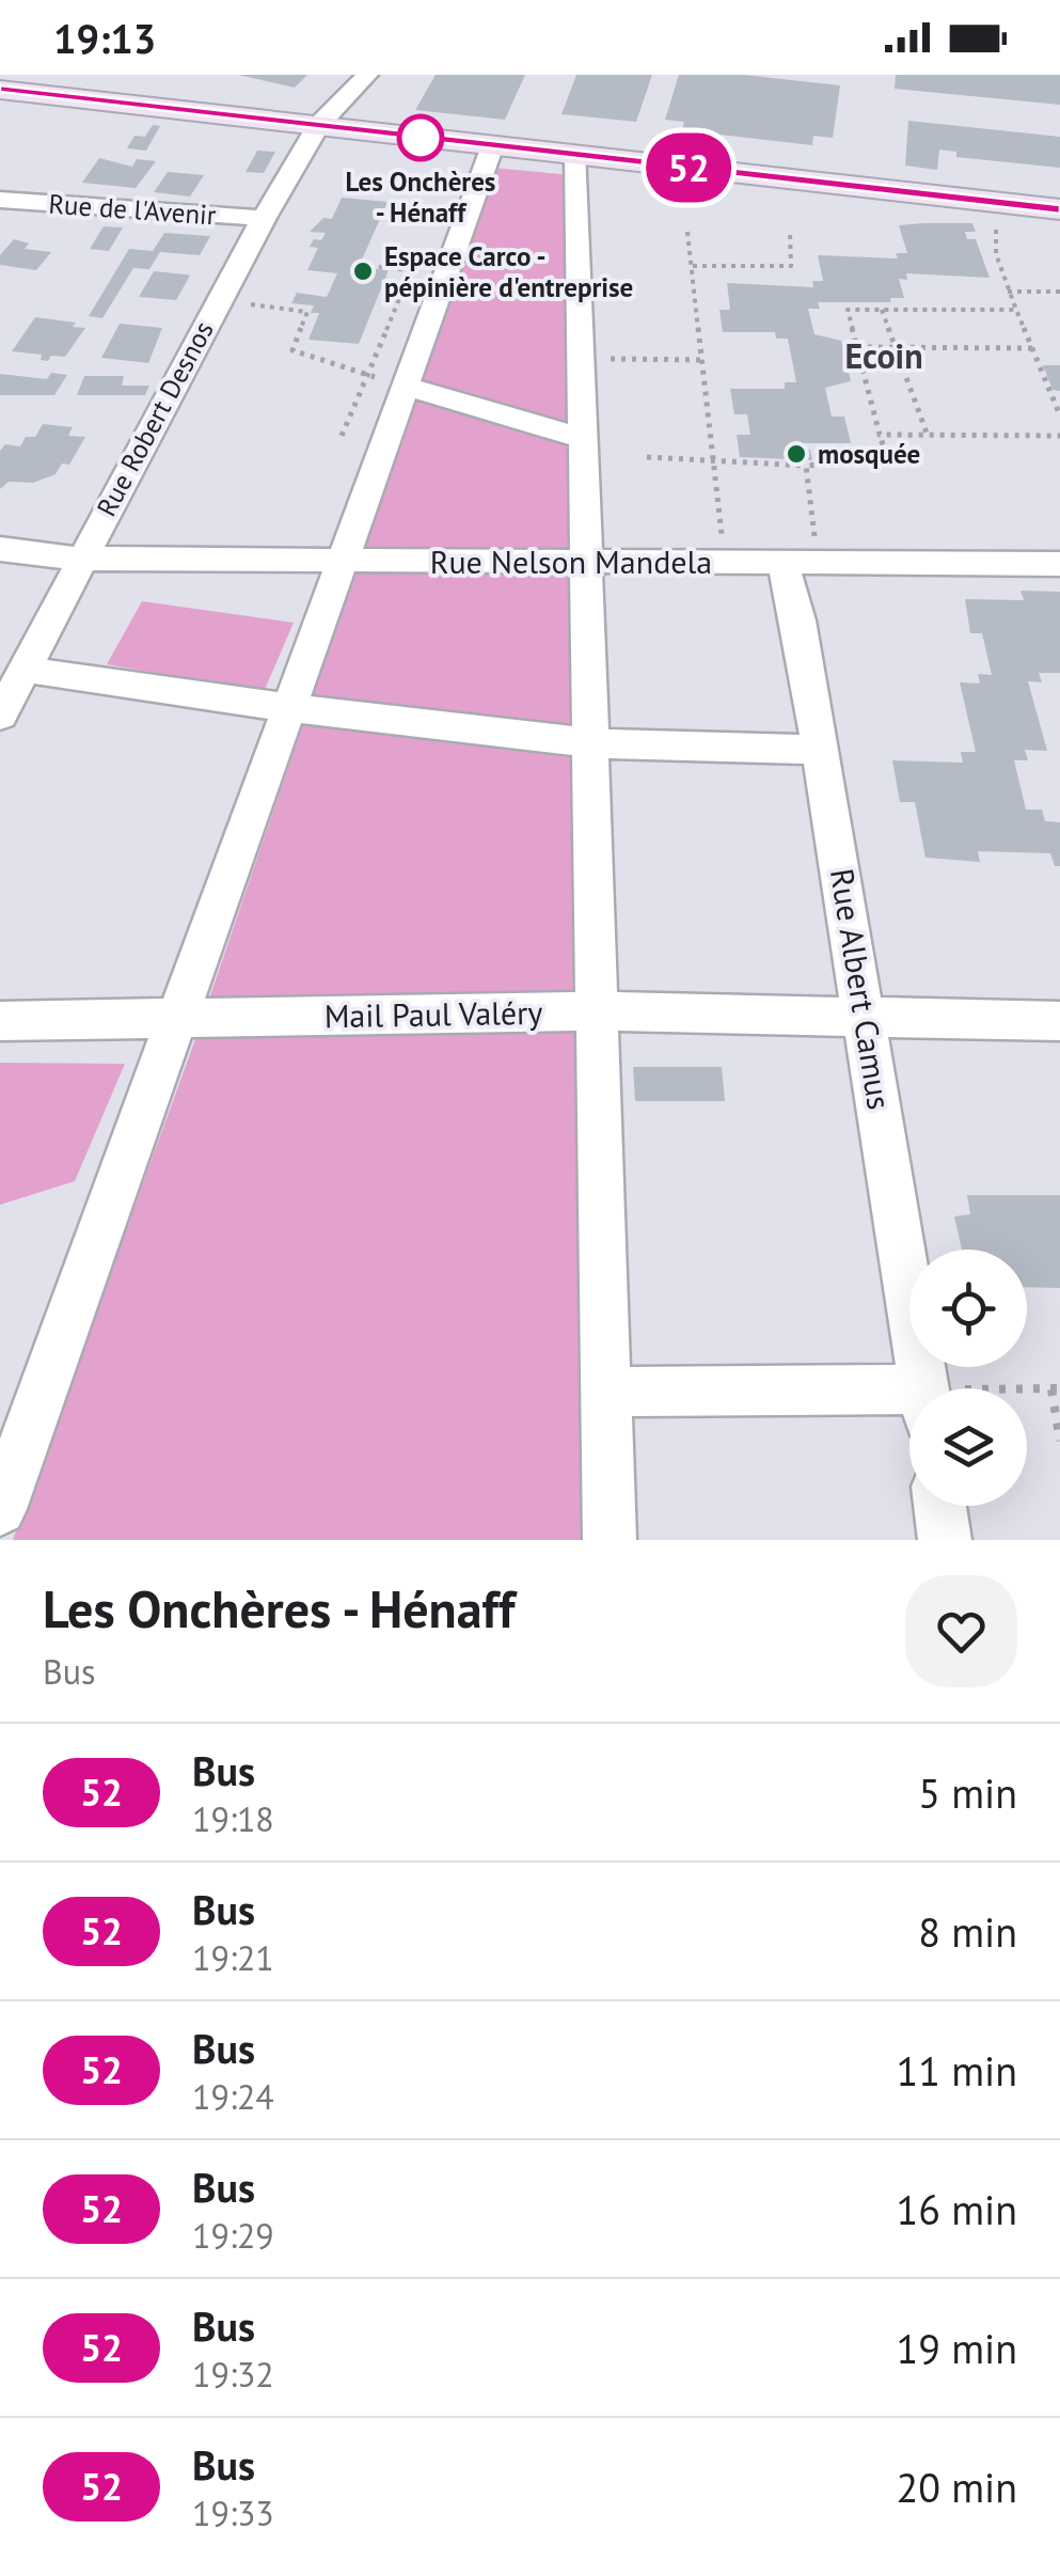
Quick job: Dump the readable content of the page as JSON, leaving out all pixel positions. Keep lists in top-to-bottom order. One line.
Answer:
{"streets":{"street":["Rue de l'Avenir","Rue Robert Desnos","Rue Nelson Mandela","Rue Albert Camus","Mail Paul Valéry"]},"crossings":[["Rue de l'Avenir","Rue Robert Desnos"],["Rue Robert Desnos","Rue Nelson Mandela"],["Rue Nelson Mandela","Rue Albert Camus"],["Rue Albert Camus","Mail Paul Valéry"]],"districts":["Ecoin"],"places":["Les Onchères - Hénaff","Espace Carco - pépinière d'entreprise","mosquée"],"lines":["bus line 52"],"page":{"status":"19:13","on_map":"52","heading":["Les Onchères - Hénaff","Bus"],"list":[{"mark":"52","name":"Bus","note":"19:18","value":"5 min"},{"mark":"52","name":"Bus","note":"19:21","value":"8 min"},{"mark":"52","name":"Bus","note":"19:24","value":"11 min"},{"mark":"52","name":"Bus","note":"19:29","value":"16 min"},{"mark":"52","name":"Bus","note":"19:32","value":"19 min"},{"mark":"52","name":"Bus","note":"19:33","value":"20 min"}]}}
